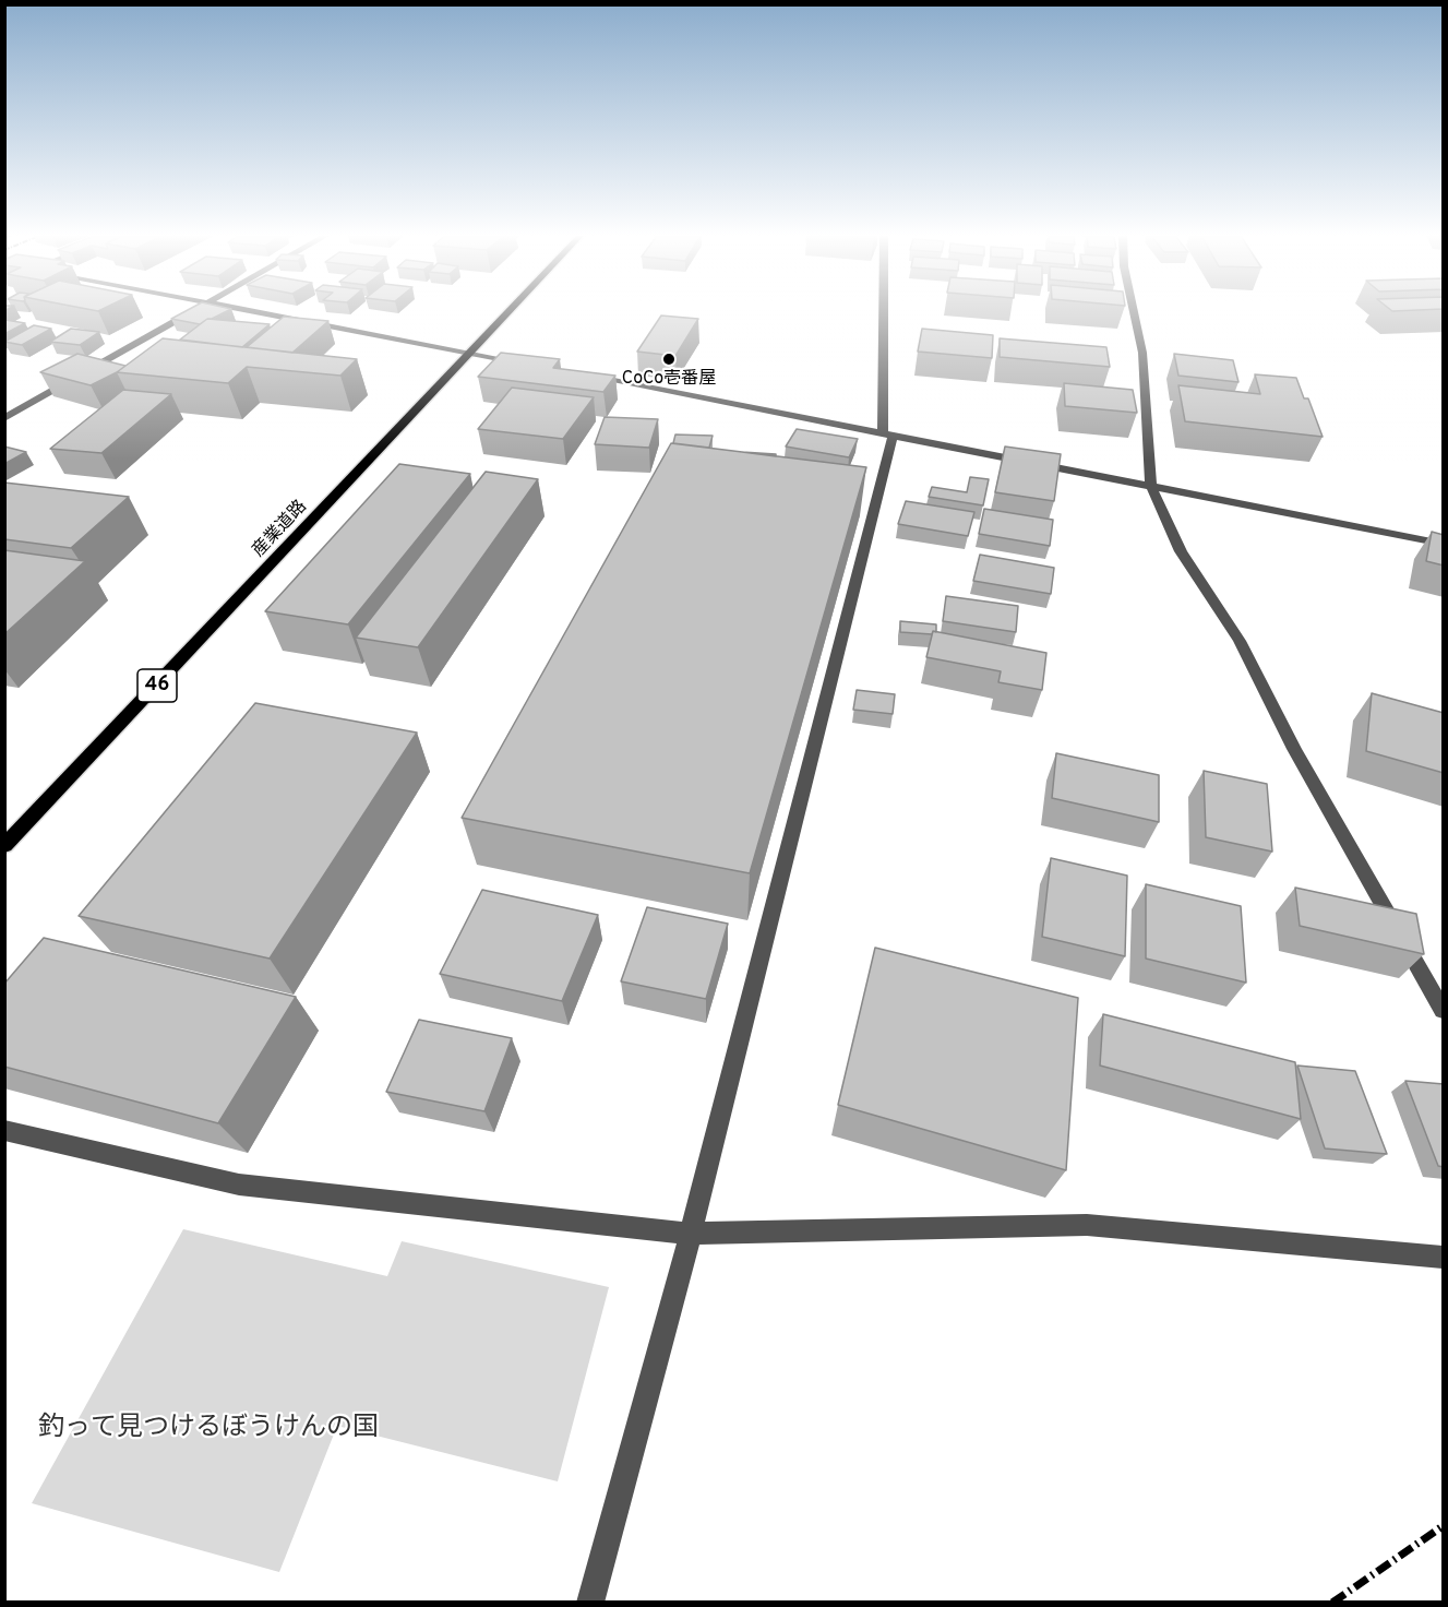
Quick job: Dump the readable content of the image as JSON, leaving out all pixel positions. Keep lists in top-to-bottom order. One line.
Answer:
{"streets":{"main road":["産業道路","46"]},"parks":["釣って見つけるぼうけんの国"],"places":["CoCo壱番屋"]}
